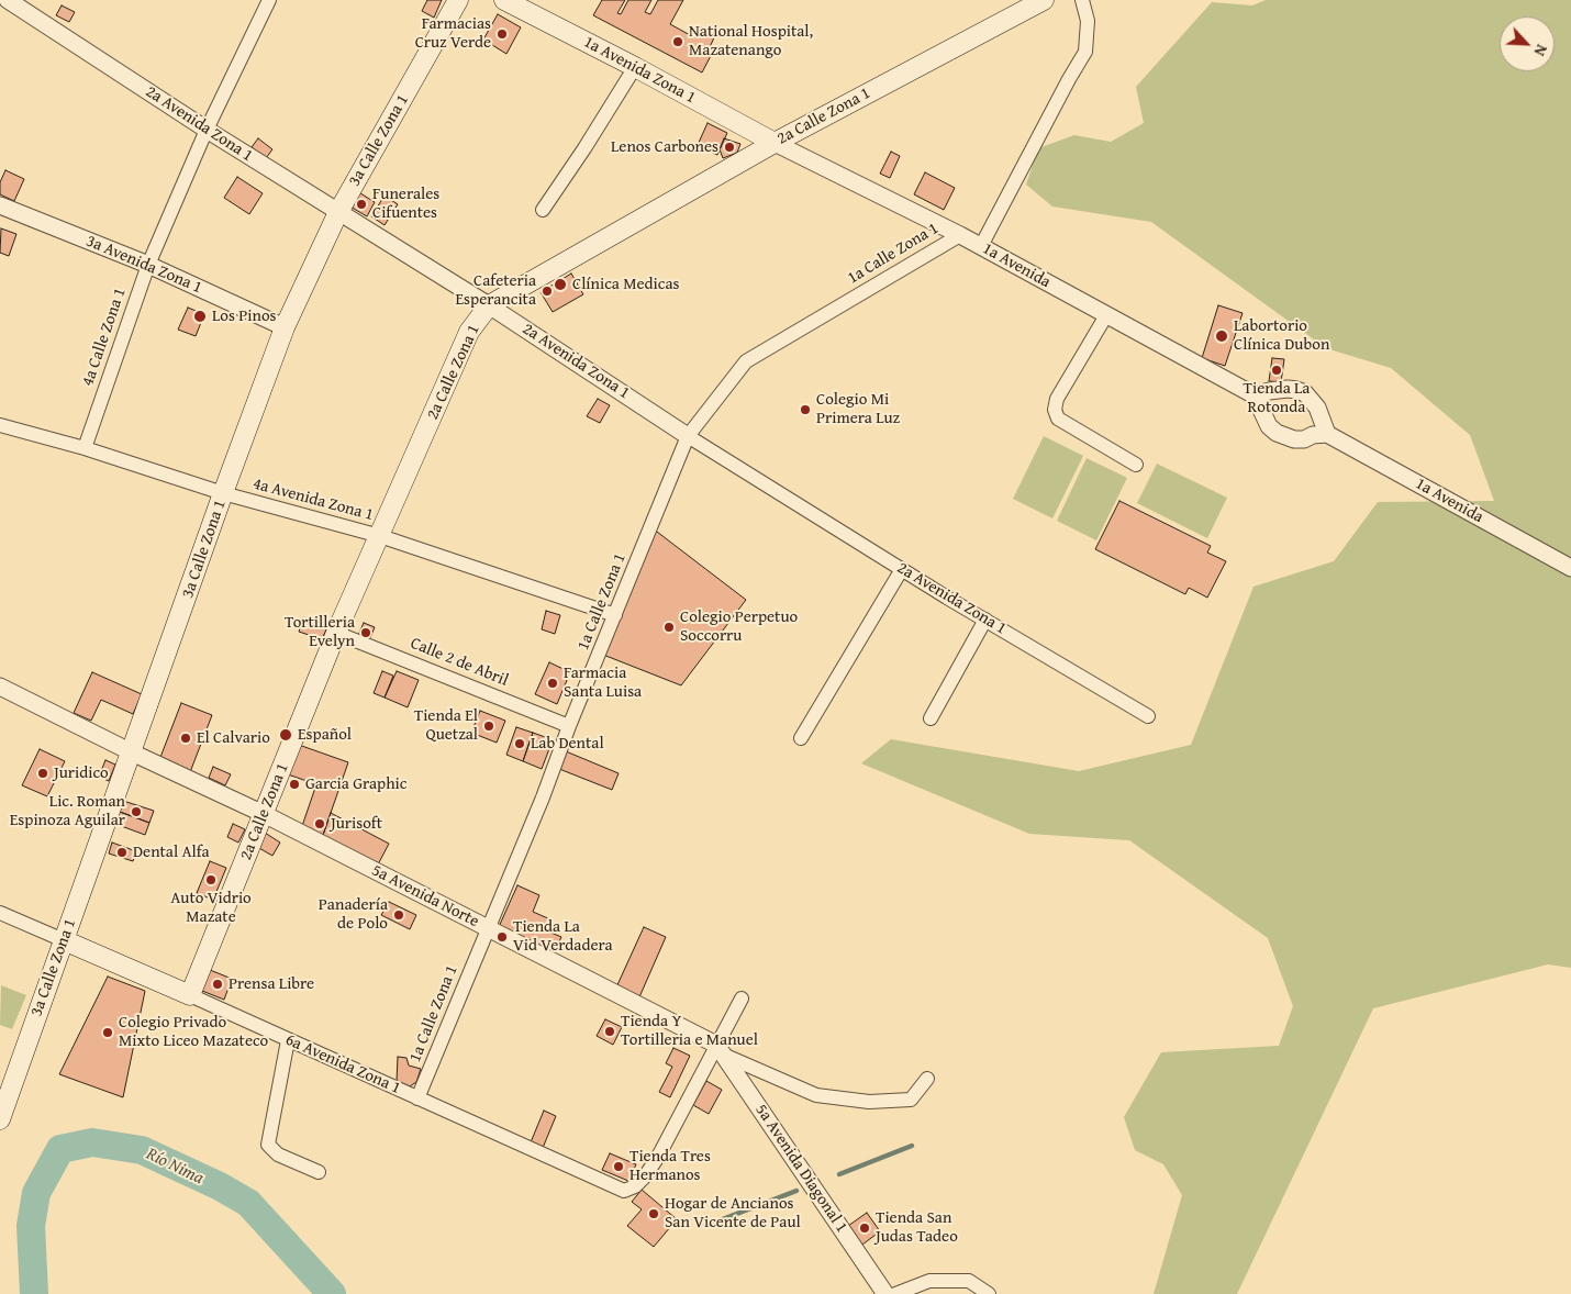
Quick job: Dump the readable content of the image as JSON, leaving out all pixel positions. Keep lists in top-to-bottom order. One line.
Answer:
{"streets":{"main road":["1a Avenida Zona 1","2a Calle Zona 1","3a Calle Zona 1","6a Avenida Zona 1"],"street":["2a Avenida Zona 1","1a Calle Zona 1","3a Avenida Zona 1","1a Avenida","4a Calle Zona 1","4a Avenida Zona 1","Calle 2 de Abril","5a Avenida Norte","5a Avenida Diagonal 1"]},"crossings":[["1a Avenida Zona 1","2a Calle Zona 1"],["1a Avenida Zona 1","1a Avenida"],["2a Calle Zona 1","2a Avenida Zona 1"],["2a Calle Zona 1","1a Avenida"],["2a Calle Zona 1","4a Avenida Zona 1"],["2a Calle Zona 1","Calle 2 de Abril"],["2a Calle Zona 1","5a Avenida Norte"],["2a Calle Zona 1","6a Avenida Zona 1"],["2a Avenida Zona 1","3a Calle Zona 1"],["2a Avenida Zona 1","1a Calle Zona 1"],["2a Avenida Zona 1","4a Calle Zona 1"],["3a Calle Zona 1","3a Avenida Zona 1"],["3a Calle Zona 1","4a Avenida Zona 1"],["3a Calle Zona 1","5a Avenida Norte"],["3a Calle Zona 1","6a Avenida Zona 1"],["1a Calle Zona 1","1a Avenida"],["1a Calle Zona 1","4a Avenida Zona 1"],["1a Calle Zona 1","Calle 2 de Abril"],["1a Calle Zona 1","5a Avenida Norte"],["1a Calle Zona 1","6a Avenida Zona 1"],["3a Avenida Zona 1","4a Calle Zona 1"],["4a Calle Zona 1","4a Avenida Zona 1"],["5a Avenida Norte","6a Avenida Zona 1"],["5a Avenida Norte","5a Avenida Diagonal 1"],["6a Avenida Zona 1","5a Avenida Diagonal 1"]],"water":["Río Nima"],"places":["Farmacias Cruz Verde","National Hospital, Mazatenango","Lenos Carbones","Funerales Cifuentes","Clínica Medicas","Cafeteria Esperancita","Los Pinos","Labortorio Clínica Dubon","Tienda La Rotonda","Colegio Mi Primera Luz","Colegio Perpetuo Soccorru","Tortilleria Evelyn","Farmacia Santa Luisa","Tienda El Quetzal","Español","El Calvario","Lab Dental","Juridico","Garcia Graphic","Lic. Roman Espinoza Aguilar","Jurisoft","Dental Alfa","Auto Vidrio Mazate","Panadería de Polo","Tienda La Vid Verdadera","Prensa Libre","Tienda Y Tortilleria e Manuel","Colegio Privado Mixto Liceo Mazateco","Tienda Tres Hermanos","Hogar de Ancianos San Vicente de Paul","Tienda San Judas Tadeo"],"north":"bottom right"}
